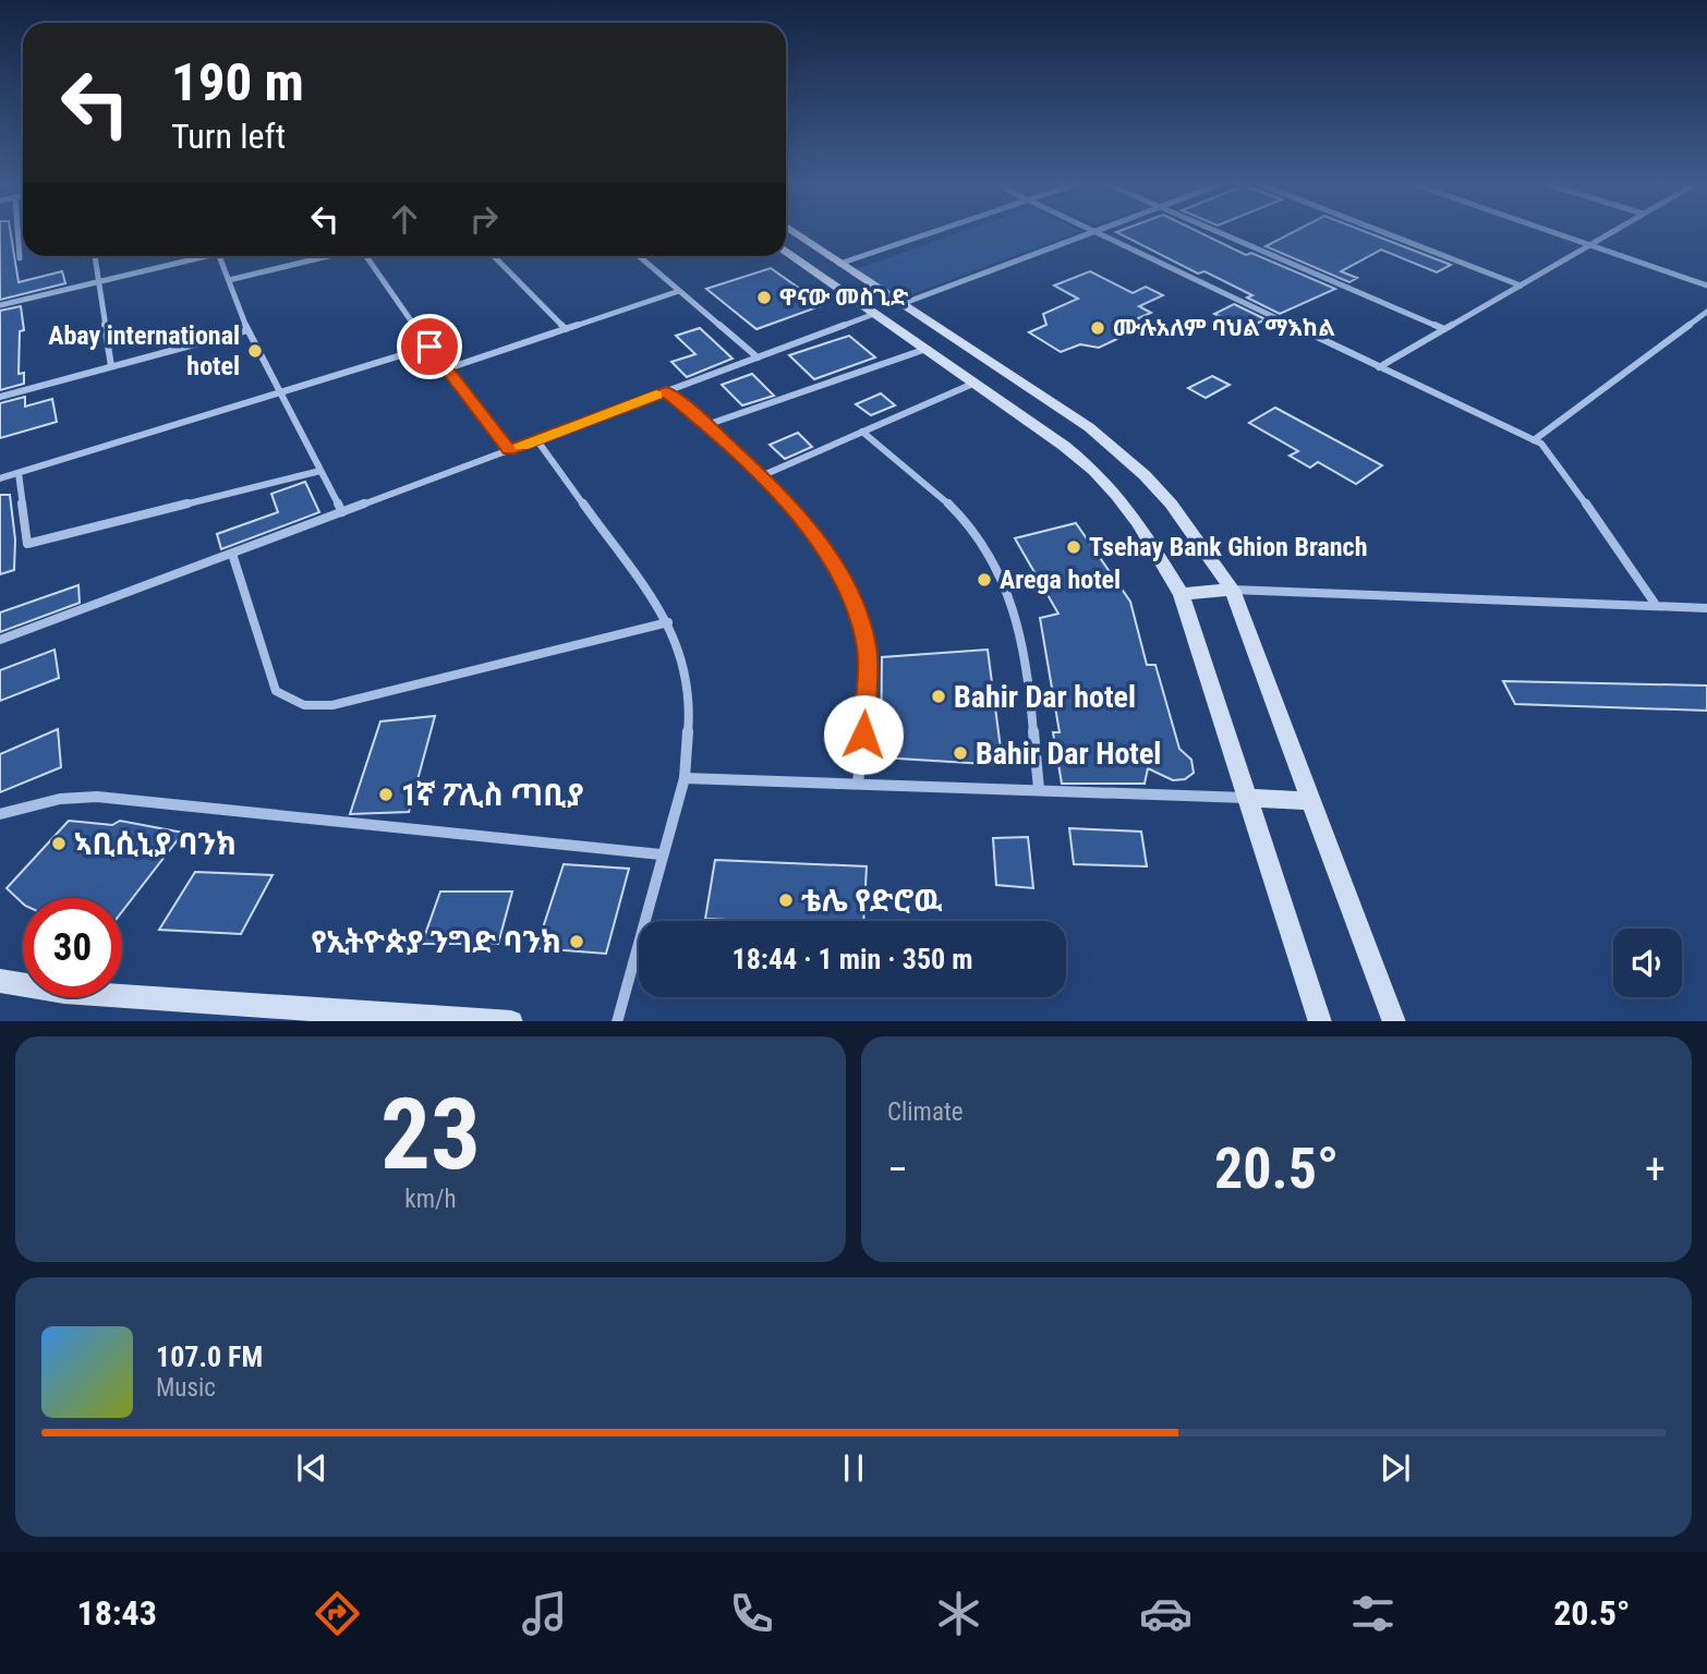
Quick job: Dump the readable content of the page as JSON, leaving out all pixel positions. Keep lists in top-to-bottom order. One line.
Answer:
{"places":["ዋናው መስጊድ","ሙሉአለም ባህል ማእከል","Abay international hotel","Tsehay Bank Ghion Branch","Arega hotel","Bahir Dar hotel","Bahir Dar Hotel","1ኛ ፖሊስ ጣቢያ","ኣቢሲኒያ ባንክ","ቴሌ የድሮዉ","የኢትዮጵያ ንግድ ባንክ"],"page":{"turn":["190 m","Turn left"],"limit":"30","trip":"18:44 · 1 min · 350 m","tile":[["23","km/h"],"Climate"],"heat":["−","20.5°","+"],"song":["107.0 FM","Music"],"tabs":["18:43","20.5°"]}}
